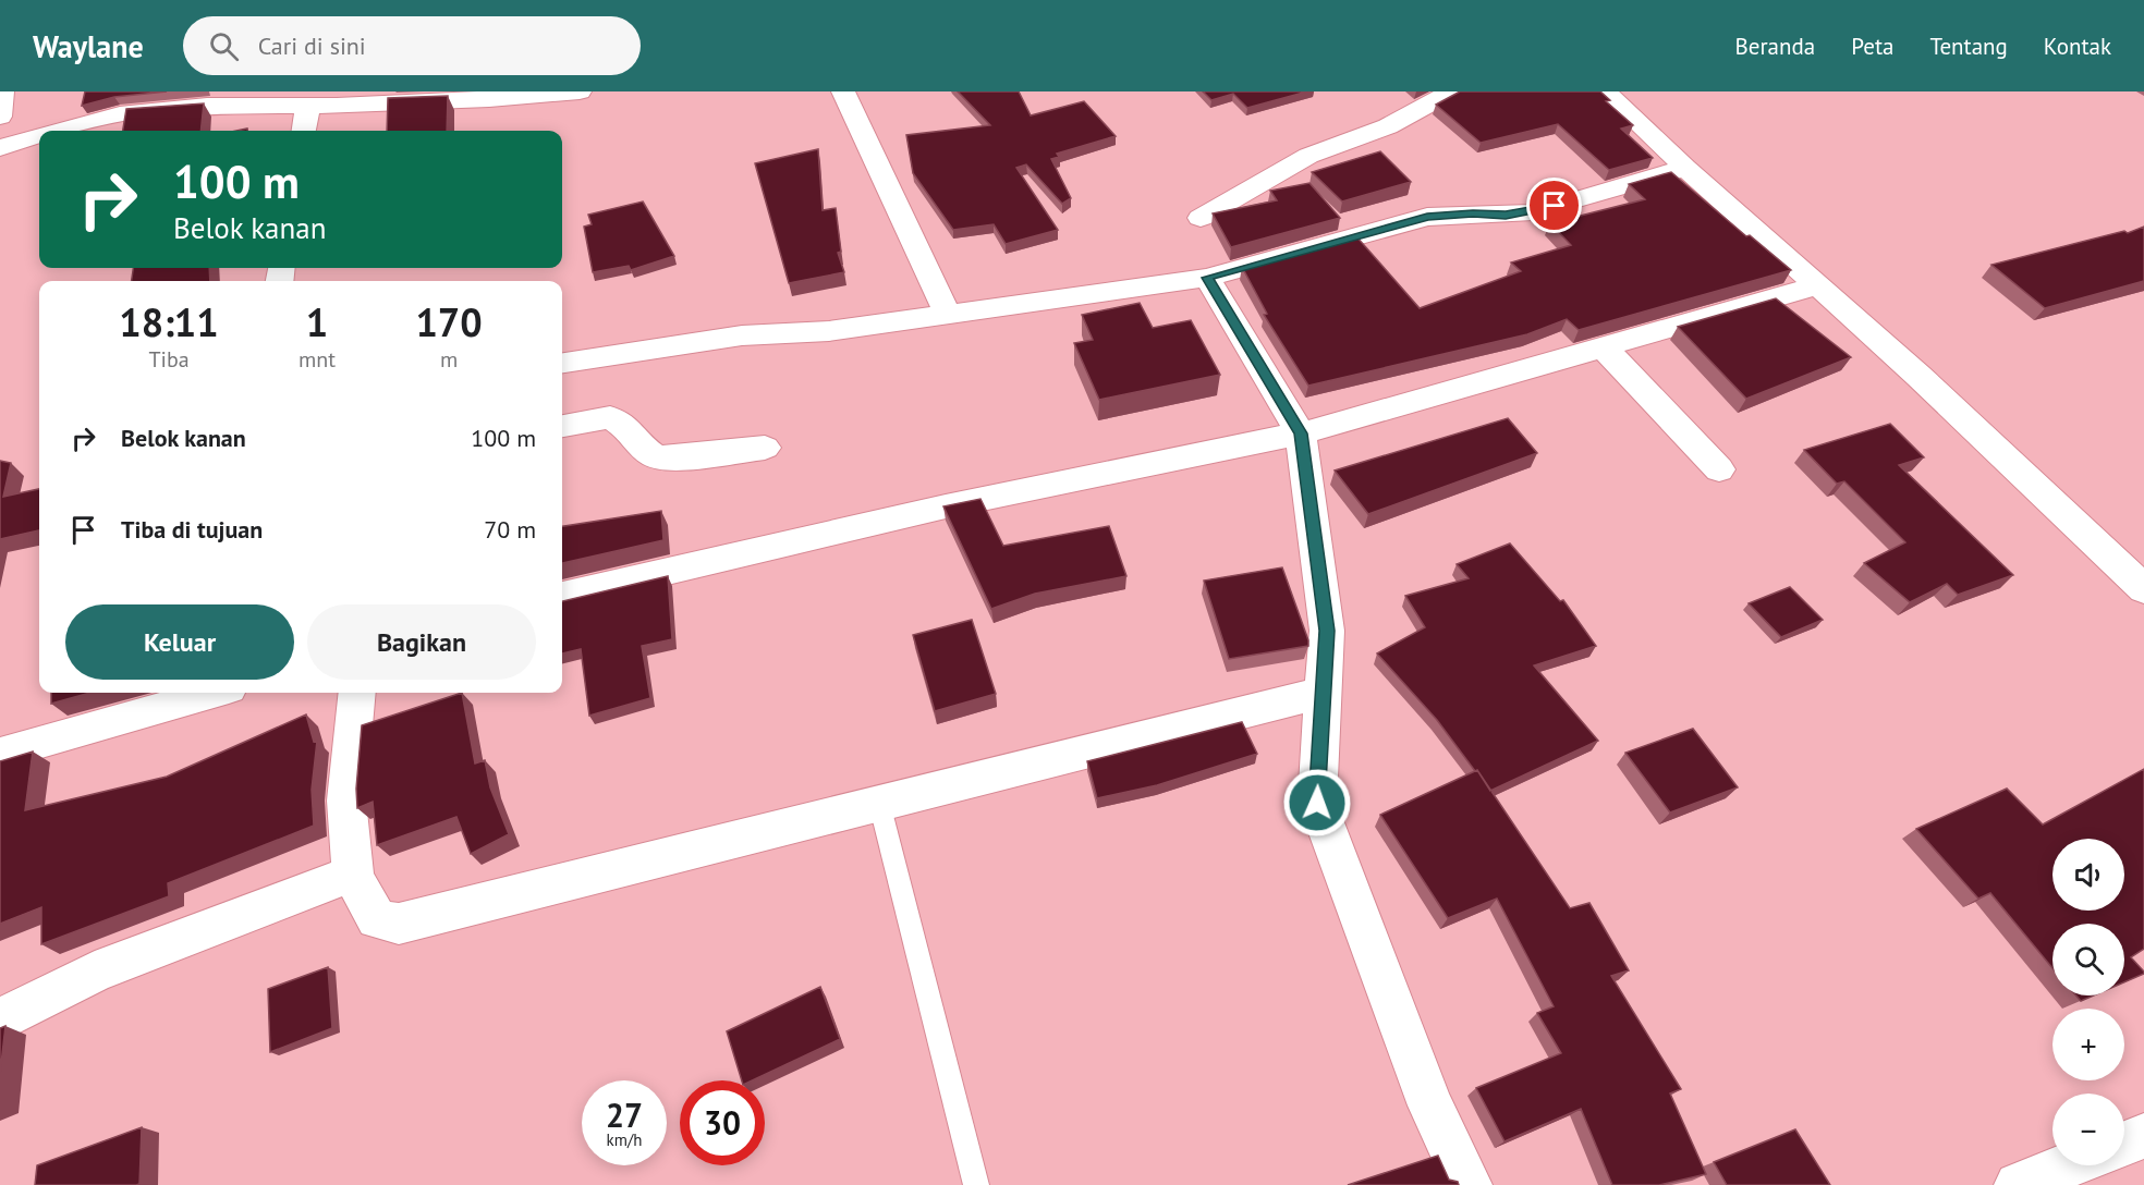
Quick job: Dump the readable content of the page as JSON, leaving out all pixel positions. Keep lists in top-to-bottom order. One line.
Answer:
{"page":{"header":"Waylane","search":"Cari di sini","nav":["Beranda","Peta","Tentang","Kontak"],"turn":["100 m","Belok kanan"],"eta":["18:11","Tiba","1","mnt","170","m"],"list":[{"name":"Belok kanan","value":"100 m"},{"name":"Tiba di tujuan","value":"70 m"}],"buttons":["Keluar","Bagikan"],"map_buttons":["+","−"],"speed":"27 km/h","limit":"30"}}
